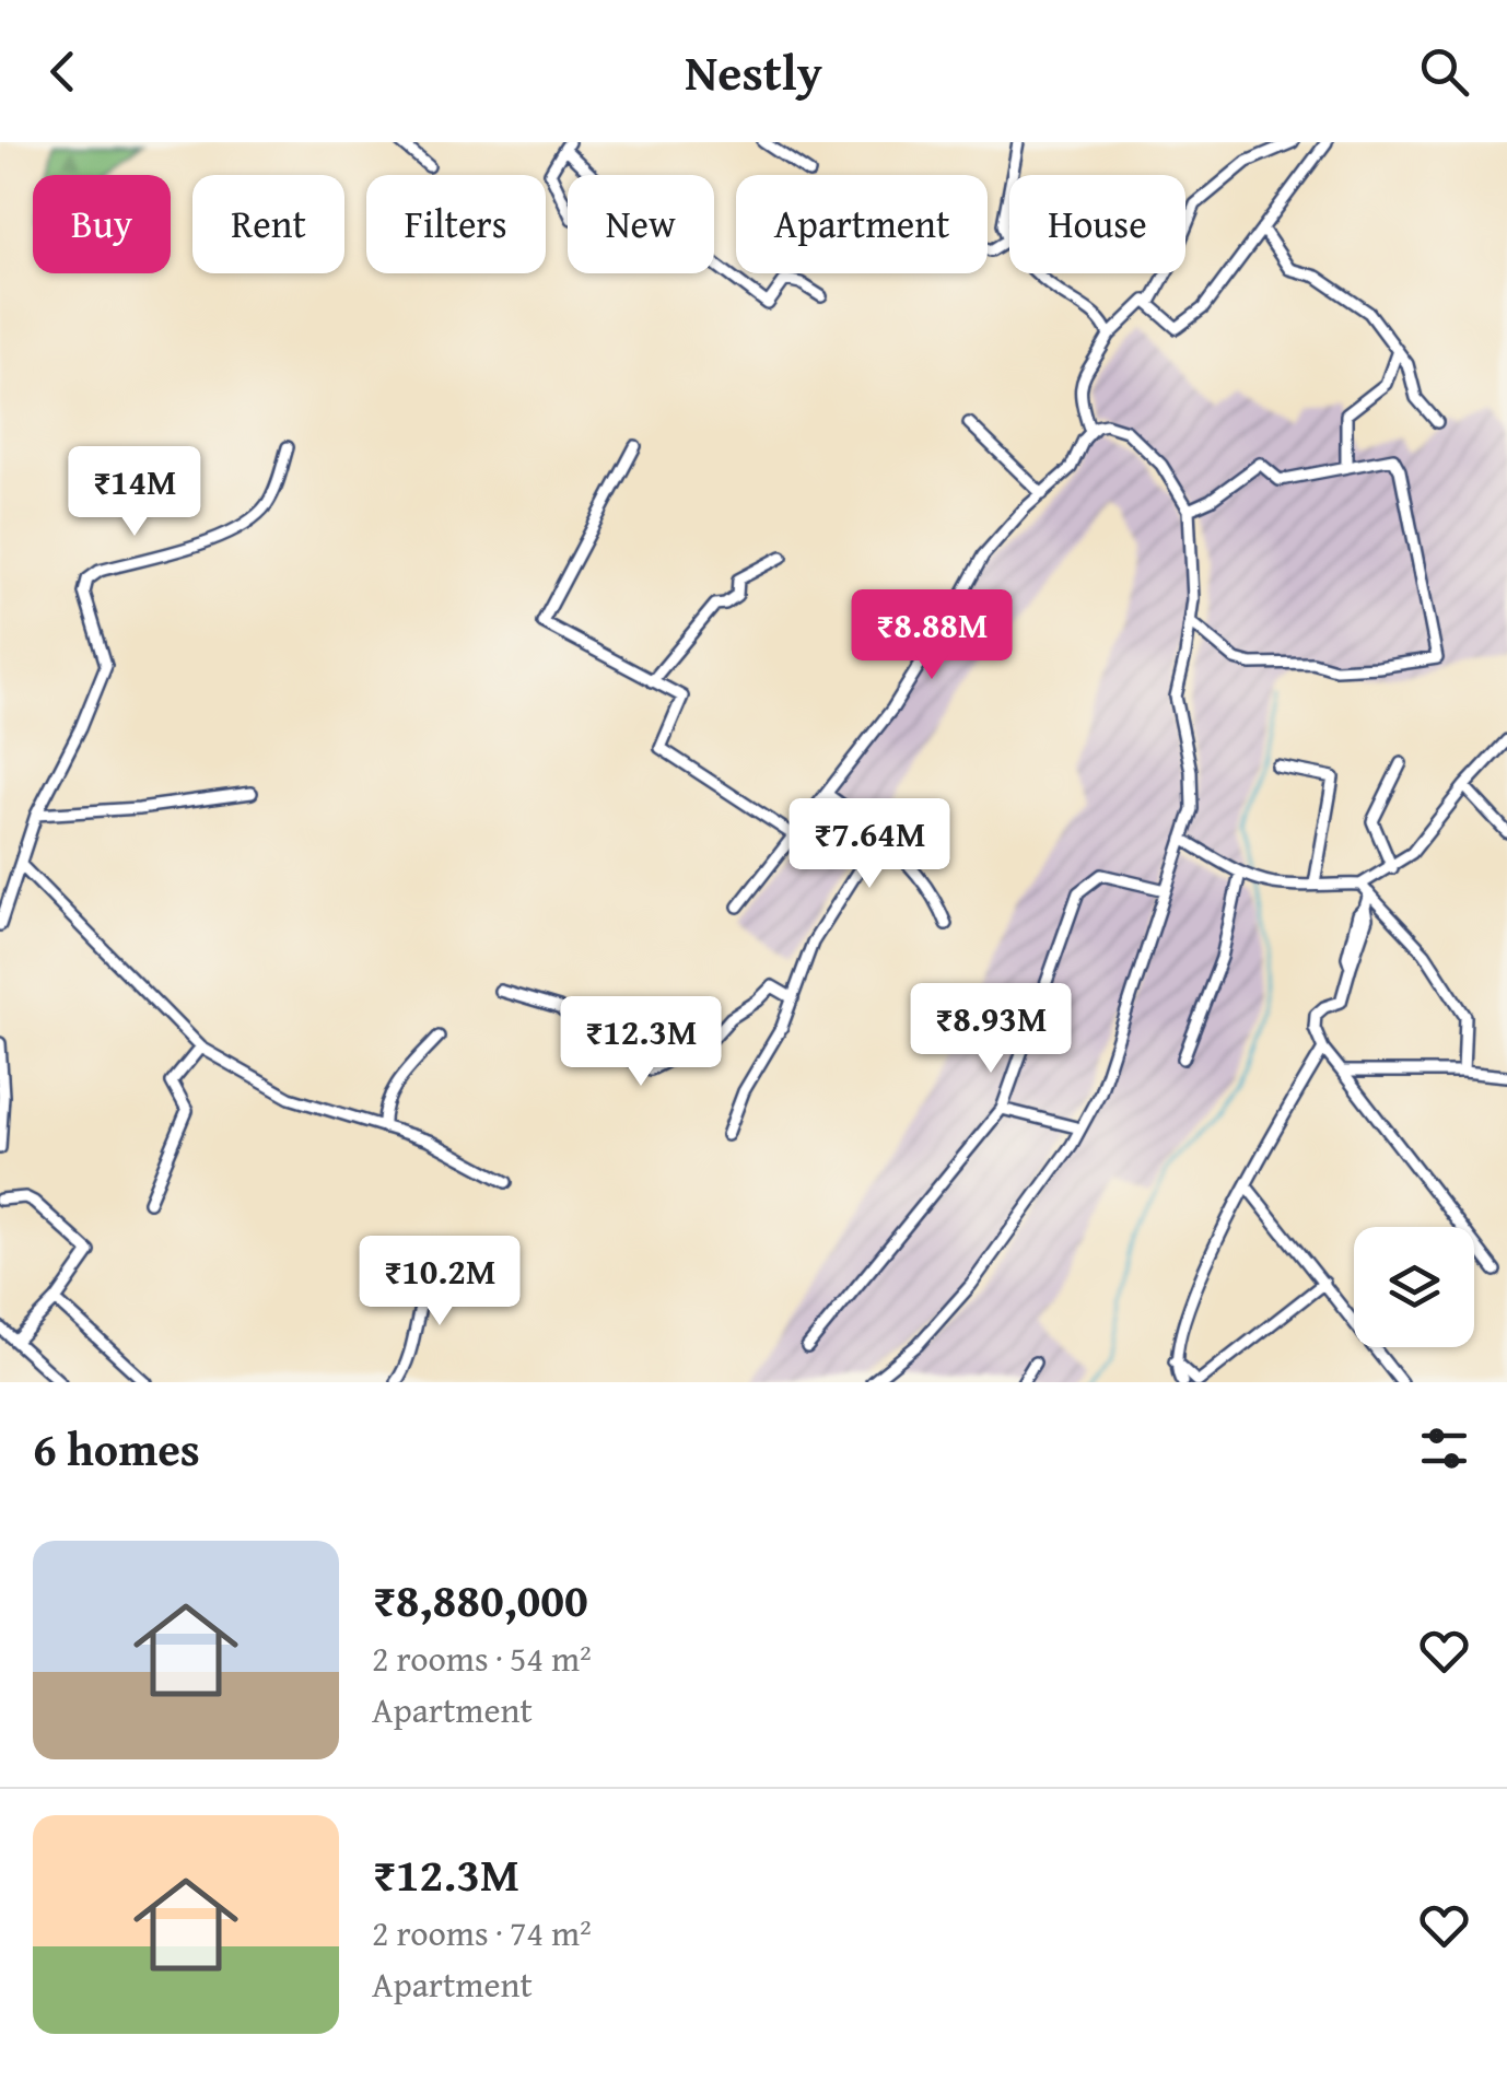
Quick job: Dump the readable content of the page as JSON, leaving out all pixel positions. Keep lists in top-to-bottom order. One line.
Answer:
{"page":{"header":"Nestly","chip":["Buy","Rent","Filters","New","Apartment","House"],"price":["₹14M","₹8.88M","₹7.64M","₹8.93M","₹12.3M","₹10.2M"],"heading":"6 homes","list":[{"name":"₹8,880,000","note":"2 rooms · 54 m² · Apartment"},{"name":"₹12.3M","note":"2 rooms · 74 m² · Apartment"}]}}
